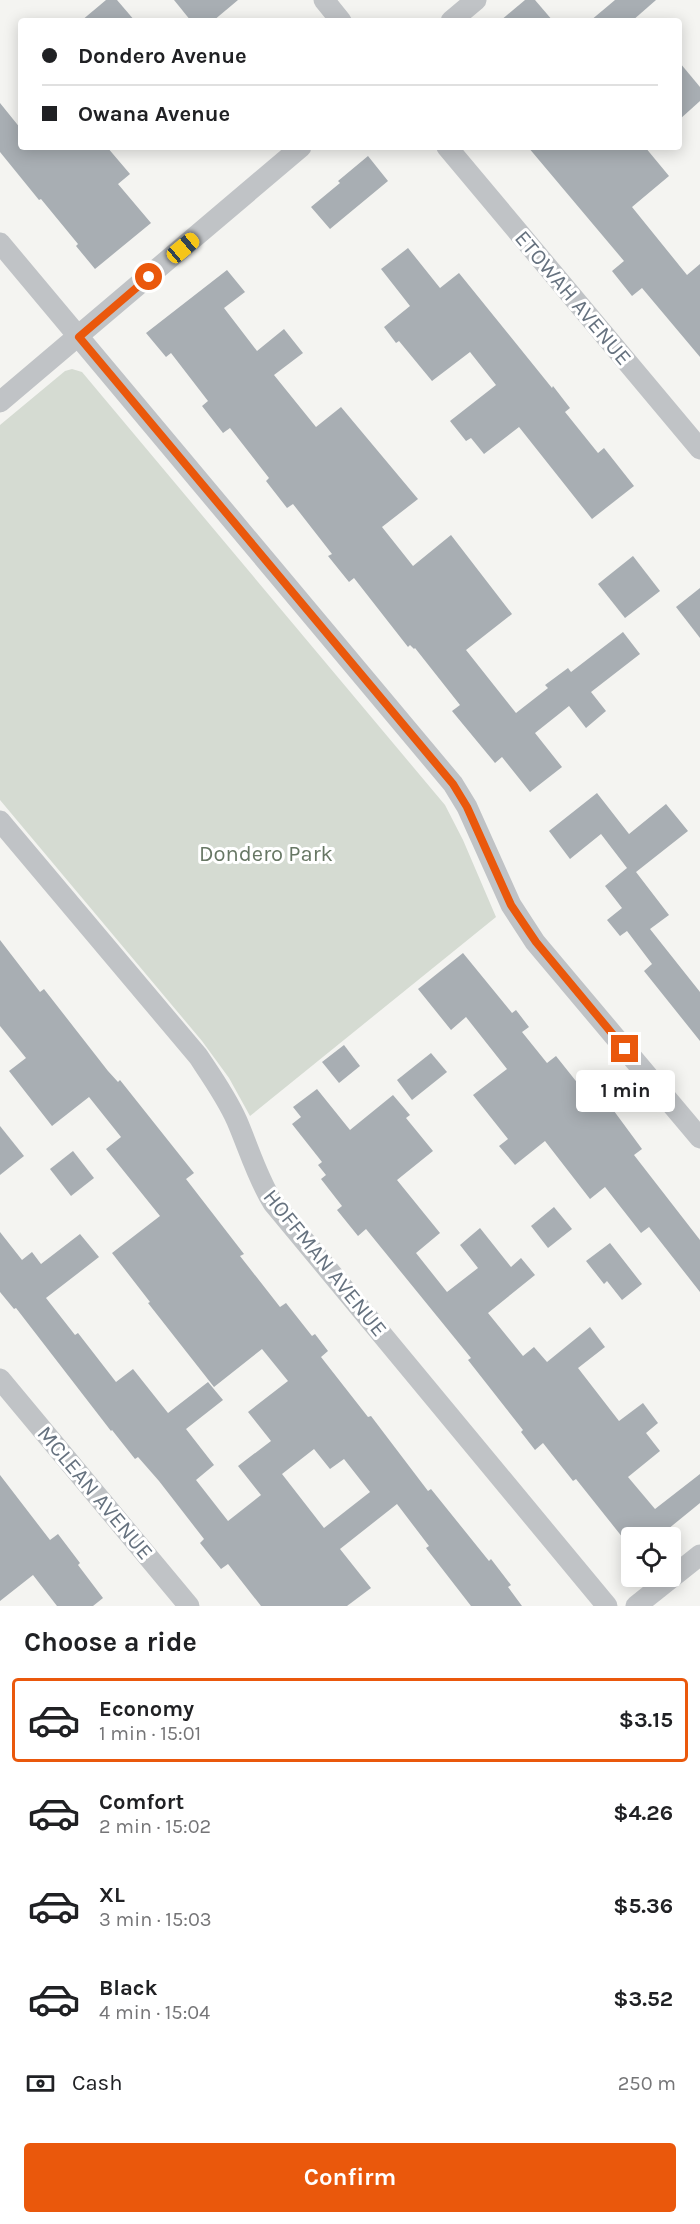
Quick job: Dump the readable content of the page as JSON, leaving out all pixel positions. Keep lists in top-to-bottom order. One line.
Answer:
{"streets":{"street":["ETOWAH AVENUE","HOFFMAN AVENUE","MCLEAN AVENUE"]},"parks":["Dondero Park"],"page":{"banner":["Dondero Avenue","Owana Avenue"],"bubble":"1 min","heading":"Choose a ride","list":[{"name":"Economy","note":"1 min · 15:01","value":"$3.15"},{"name":"Comfort","note":"2 min · 15:02","value":"$4.26"},{"name":"XL","note":"3 min · 15:03","value":"$5.36"},{"name":"Black","note":"4 min · 15:04","value":"$3.52"}],"pay":["Cash","250 m"],"buttons":"Confirm"}}
